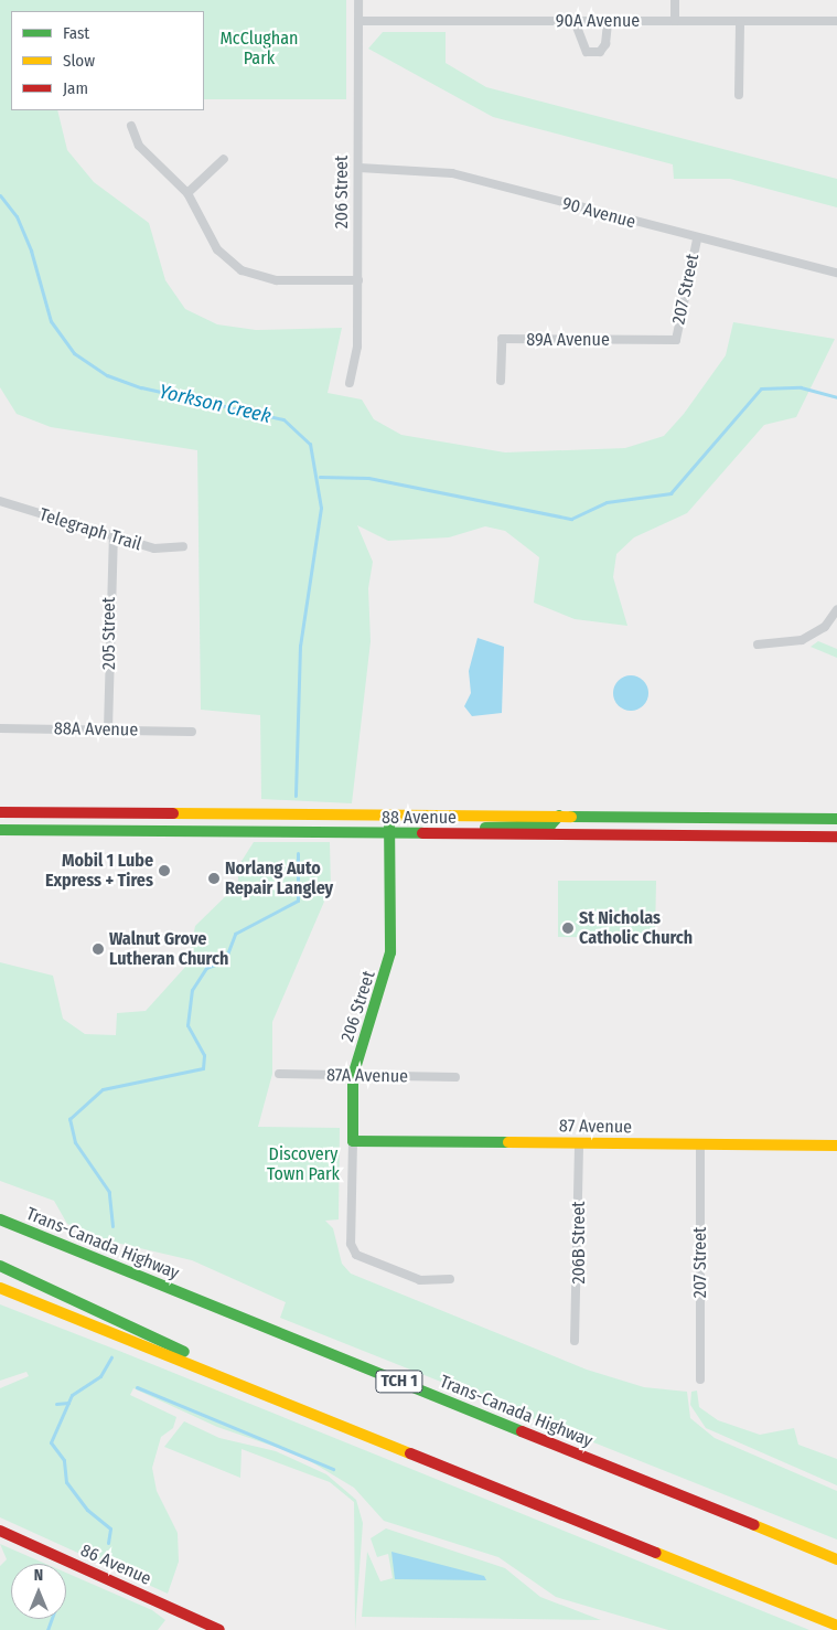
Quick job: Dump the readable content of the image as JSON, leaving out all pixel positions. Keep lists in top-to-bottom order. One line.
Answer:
{"streets":{"main road":["206 Street","88 Avenue","87 Avenue","Trans-Canada Highway","TCH 1","86 Avenue"],"street":["90A Avenue","90 Avenue","207 Street","89A Avenue","Telegraph Trail","205 Street","88A Avenue","87A Avenue","206B Street"]},"crossings":[["90A Avenue","206 Street"],["206 Street","90 Avenue"],["206 Street","88 Avenue"],["206 Street","87A Avenue"],["206 Street","87 Avenue"],["90 Avenue","207 Street"],["207 Street","89A Avenue"],["207 Street","87 Avenue"],["Telegraph Trail","205 Street"],["205 Street","88A Avenue"],["87 Avenue","206B Street"]],"water":["Yorkson Creek"],"parks":["McClughan Park","Discovery Town Park"],"places":["Mobil 1 Lube Express + Tires","Norlang Auto Repair Langley","St Nicholas Catholic Church","Walnut Grove Lutheran Church"],"legend":["Fast","Slow","Jam"],"north":"top"}
